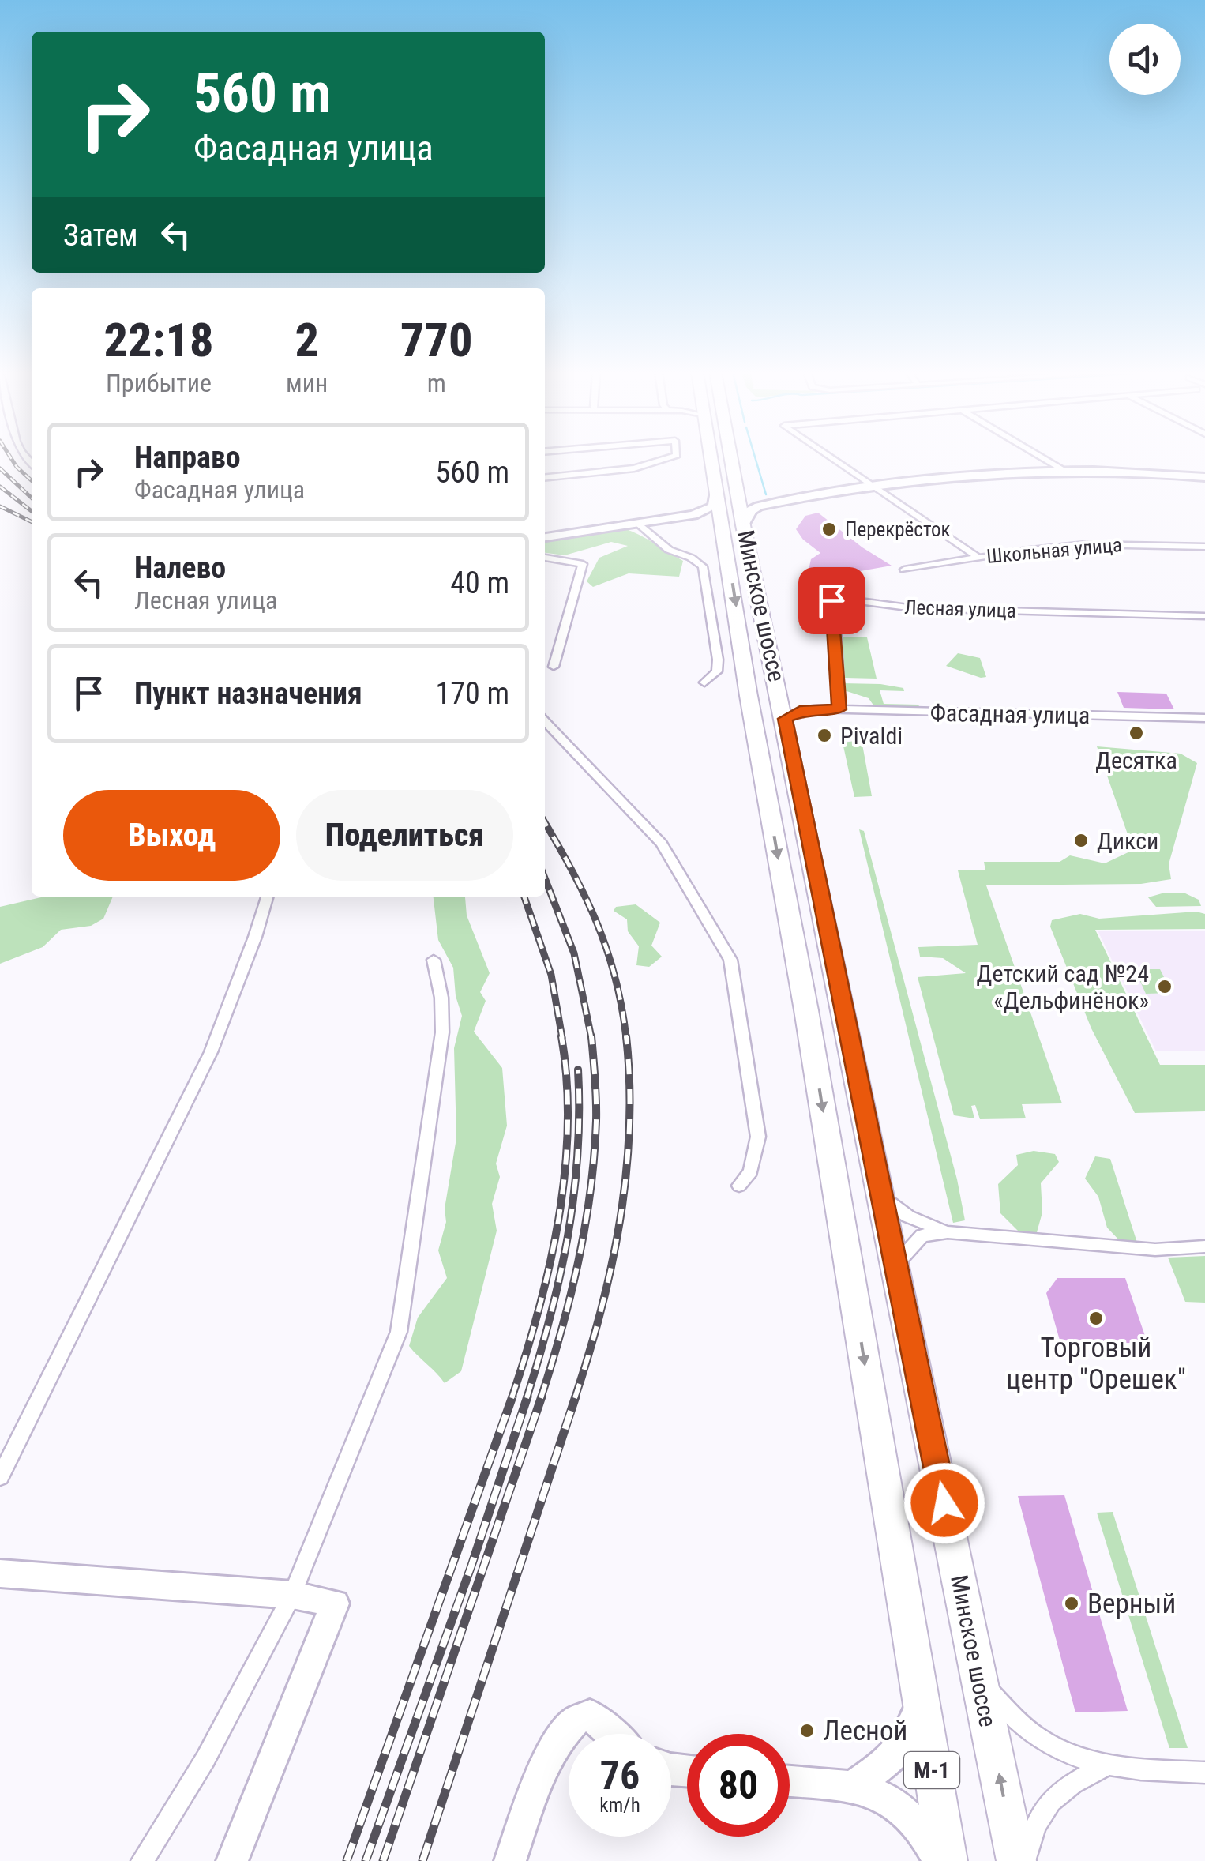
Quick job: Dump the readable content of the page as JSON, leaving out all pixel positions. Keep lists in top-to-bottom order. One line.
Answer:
{"streets":{"highway":["Минское шоссе","М-1"],"street":["Школьная улица","Лесная улица","Фасадная улица"]},"crossings":[["Минское шоссе","Фасадная улица"],["Лесная улица","Фасадная улица"]],"places":["Перекрёсток","Десятка","Pivaldi","Дикси","Детский сад №24 «Дельфинёнок»","Торговый центр \"Орешек\"","Верный","Лесной"],"page":{"turn":["560 m","Фасадная улица"],"then":"Затем","eta":["22:18","Прибытие","2","мин","770","m"],"list":[{"name":"Направо","note":"Фасадная улица","value":"560 m"},{"name":"Налево","note":"Лесная улица","value":"40 m"},{"name":"Пункт назначения","value":"170 m"}],"buttons":["Выход","Поделиться"],"speed":"76 km/h","limit":"80"}}
